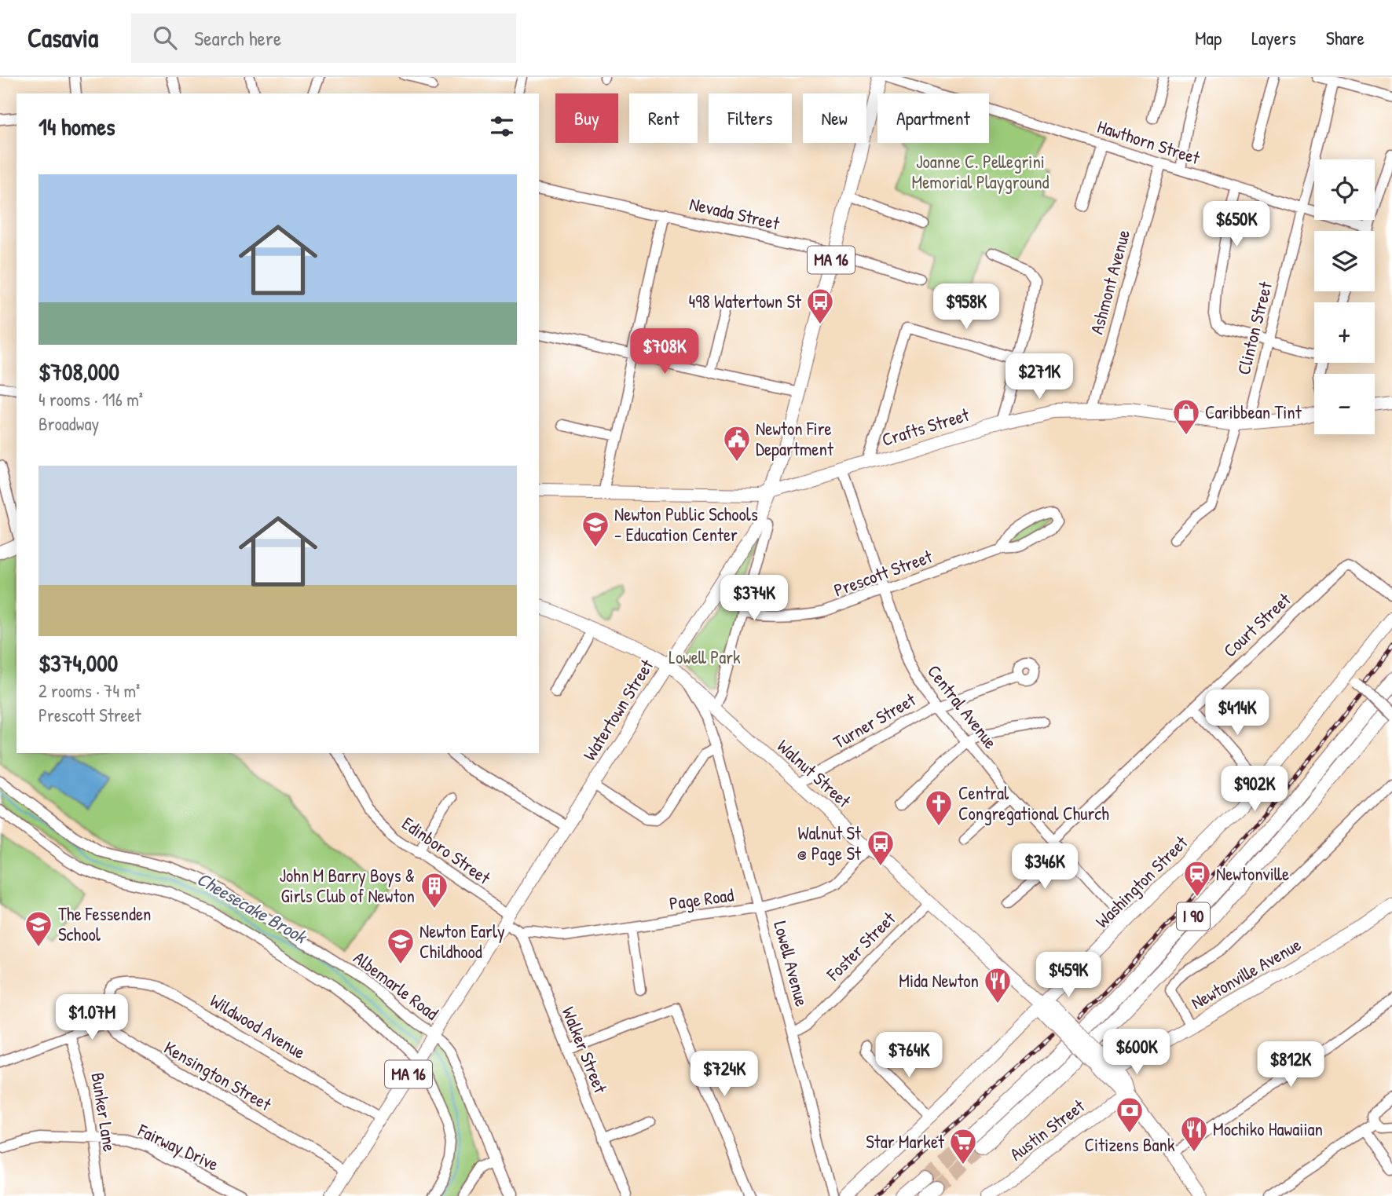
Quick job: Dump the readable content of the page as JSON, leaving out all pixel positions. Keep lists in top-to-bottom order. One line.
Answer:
{"streets":{"highway":["I 90"],"main road":["MA 16","Crafts Street","Watertown Street","Walnut Street","Washington Street","Newtonville Avenue","Austin Street"],"street":["Hawthorn Street","Nevada Street","Ashmont Avenue","Clinton Street","Prescott Street","Court Street","Central Avenue","Turner Street","Edinboro Street","Page Road","Foster Street","Lowell Avenue","Albemarle Road","Wildwood Avenue","Walker Street","Kensington Street","Bunker Lane","Fairway Drive"]},"crossings":[["Hawthorn Street","Ashmont Avenue"],["Hawthorn Street","Clinton Street"],["Nevada Street","Watertown Street"],["Ashmont Avenue","Crafts Street"],["Clinton Street","Crafts Street"],["Crafts Street","Central Avenue"],["Crafts Street","Watertown Street"],["Prescott Street","Central Avenue"],["Court Street","Central Avenue"],["Central Avenue","Turner Street"],["Central Avenue","Washington Street"],["Watertown Street","Walnut Street"],["Watertown Street","Edinboro Street"],["Watertown Street","Albemarle Road"],["Watertown Street","Wildwood Avenue"],["Watertown Street","Kensington Street"],["Turner Street","Walnut Street"],["Walnut Street","Washington Street"],["Walnut Street","Page Road"],["Walnut Street","Foster Street"],["Walnut Street","Lowell Avenue"],["Walnut Street","Newtonville Avenue"],["Walnut Street","Austin Street"],["Page Road","Lowell Avenue"],["Page Road","Walker Street"],["Foster Street","Lowell Avenue"],["Wildwood Avenue","Kensington Street"],["Bunker Lane","Fairway Drive"]],"water":["Cheesecake Brook"],"parks":["Joanne C. Pellegrini Memorial Playground","Lowell Park"],"places":{"bus stop":["498 Watertown St","Walnut St @ Page St"],"shop":["Caribbean Tint"],"public building":["Newton Fire Department"],"school or university":["Newton Public Schools - Education Center","The Fessenden School","Newton Early Childhood"],"church":["Central Congregational Church"],"station":["Newtonville"],"building":["John M Barry Boys & Girls Club of Newton"],"restaurant":["Mida Newton","Mochiko Hawaiian"],"bank":["Citizens Bank"],"supermarket":["Star Market"]},"page":{"header":"Casavia","search":"Search here","nav":["Map","Layers","Share"],"chip":["Buy","Rent","Filters","New","Apartment"],"heading":"14 homes","map_buttons":["+","−"],"list":[{"name":"$708,000","note":"4 rooms · 116 m² · Broadway"},{"name":"$374,000","note":"2 rooms · 74 m² · Prescott Street"}],"price":["$650K","$958K","$708K","$271K","$374K","$414K","$902K","$346K","$459K","$1.07M","$600K","$764K","$812K","$724K"]}}
